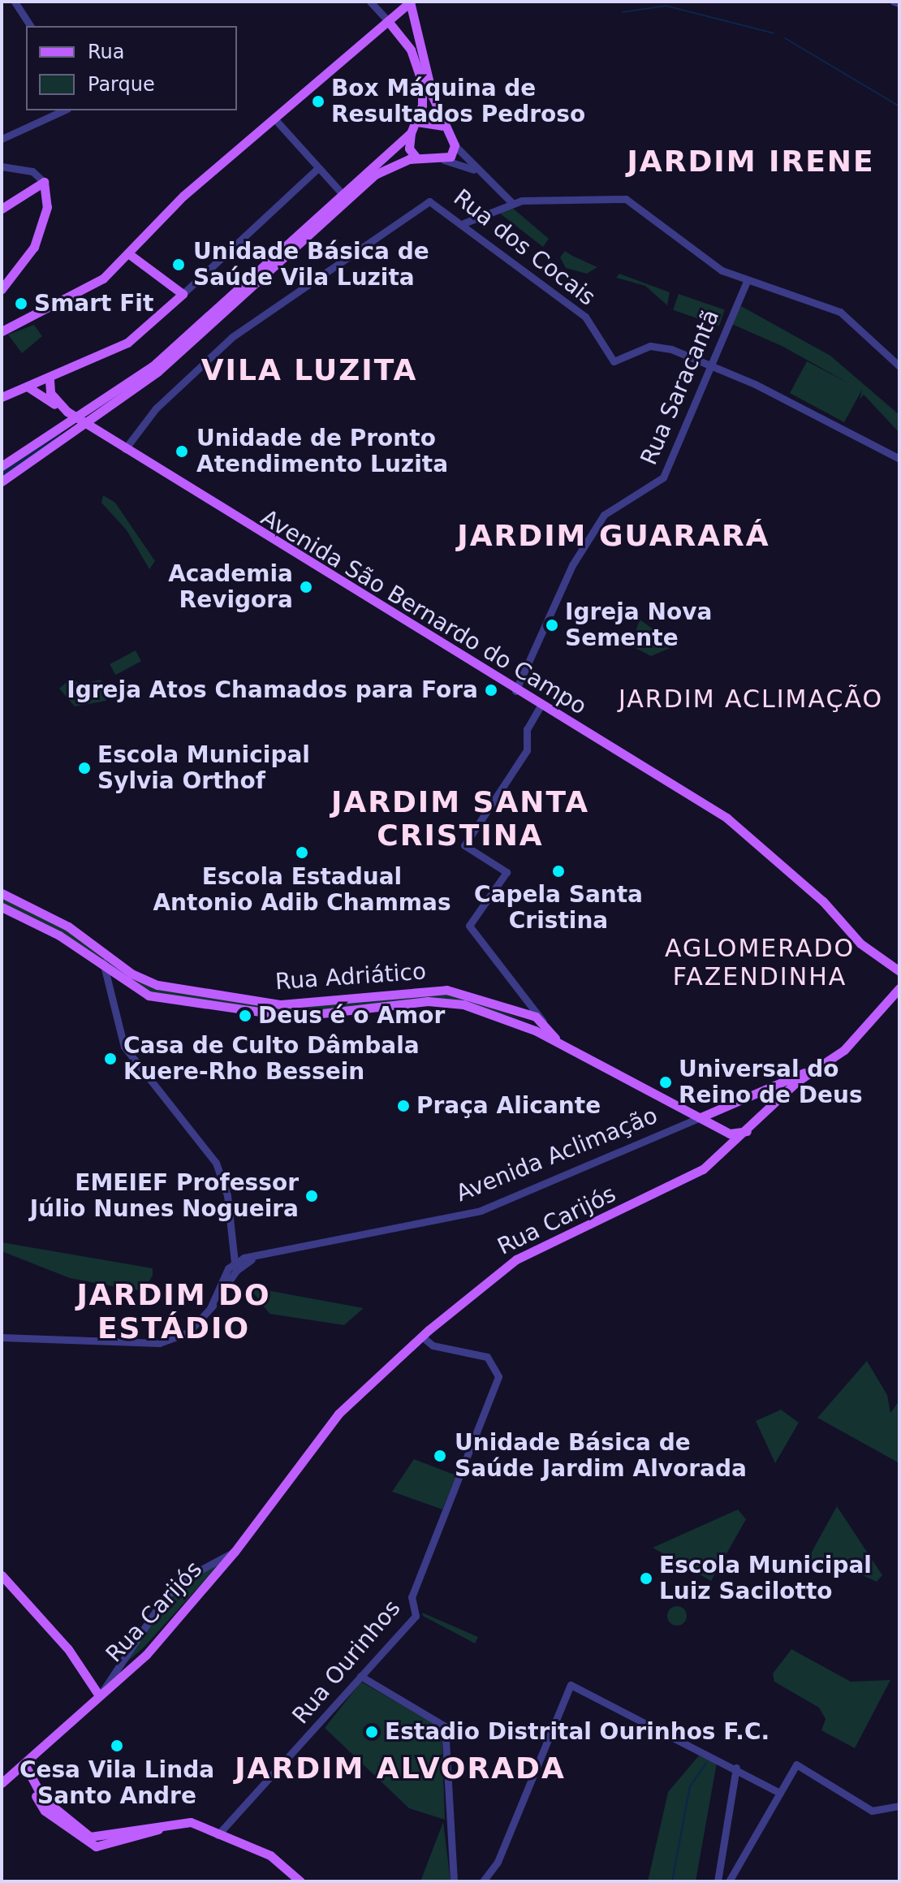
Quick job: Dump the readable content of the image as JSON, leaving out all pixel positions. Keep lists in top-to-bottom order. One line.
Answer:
{"streets":{"main road":["Avenida São Bernardo do Campo","Rua Adriático","Avenida Aclimação","Rua Carijós"],"street":["Rua dos Cocais","Rua Saracantã","Rua Ourinhos"]},"crossings":[["Rua dos Cocais","Rua Saracantã"],["Rua dos Cocais","Avenida São Bernardo do Campo"],["Rua Saracantã","Avenida São Bernardo do Campo"],["Avenida Aclimação","Rua Carijós"],["Rua Carijós","Rua Ourinhos"]],"districts":["JARDIM IRENE","VILA LUZITA","JARDIM GUARARÁ","JARDIM ACLIMAÇÃO","JARDIM SANTA CRISTINA","AGLOMERADO FAZENDINHA","JARDIM DO ESTÁDIO","JARDIM ALVORADA"],"places":["Box Máquina de Resultados Pedroso","Unidade Básica de Saúde Vila Luzita","Smart Fit","Unidade de Pronto Atendimento Luzita","Academia Revigora","Igreja Nova Semente","Igreja Atos Chamados para Fora","Escola Municipal Sylvia Orthof","Escola Estadual Antonio Adib Chammas","Capela Santa Cristina","Deus é o Amor","Casa de Culto Dâmbala Kuere-Rho Bessein","Universal do Reino de Deus","Praça Alicante","EMEIEF Professor Júlio Nunes Nogueira","Unidade Básica de Saúde Jardim Alvorada","Escola Municipal Luiz Sacilotto","Estadio Distrital Ourinhos F.C.","Cesa Vila Linda Santo Andre"],"legend":["Rua","Parque"]}
